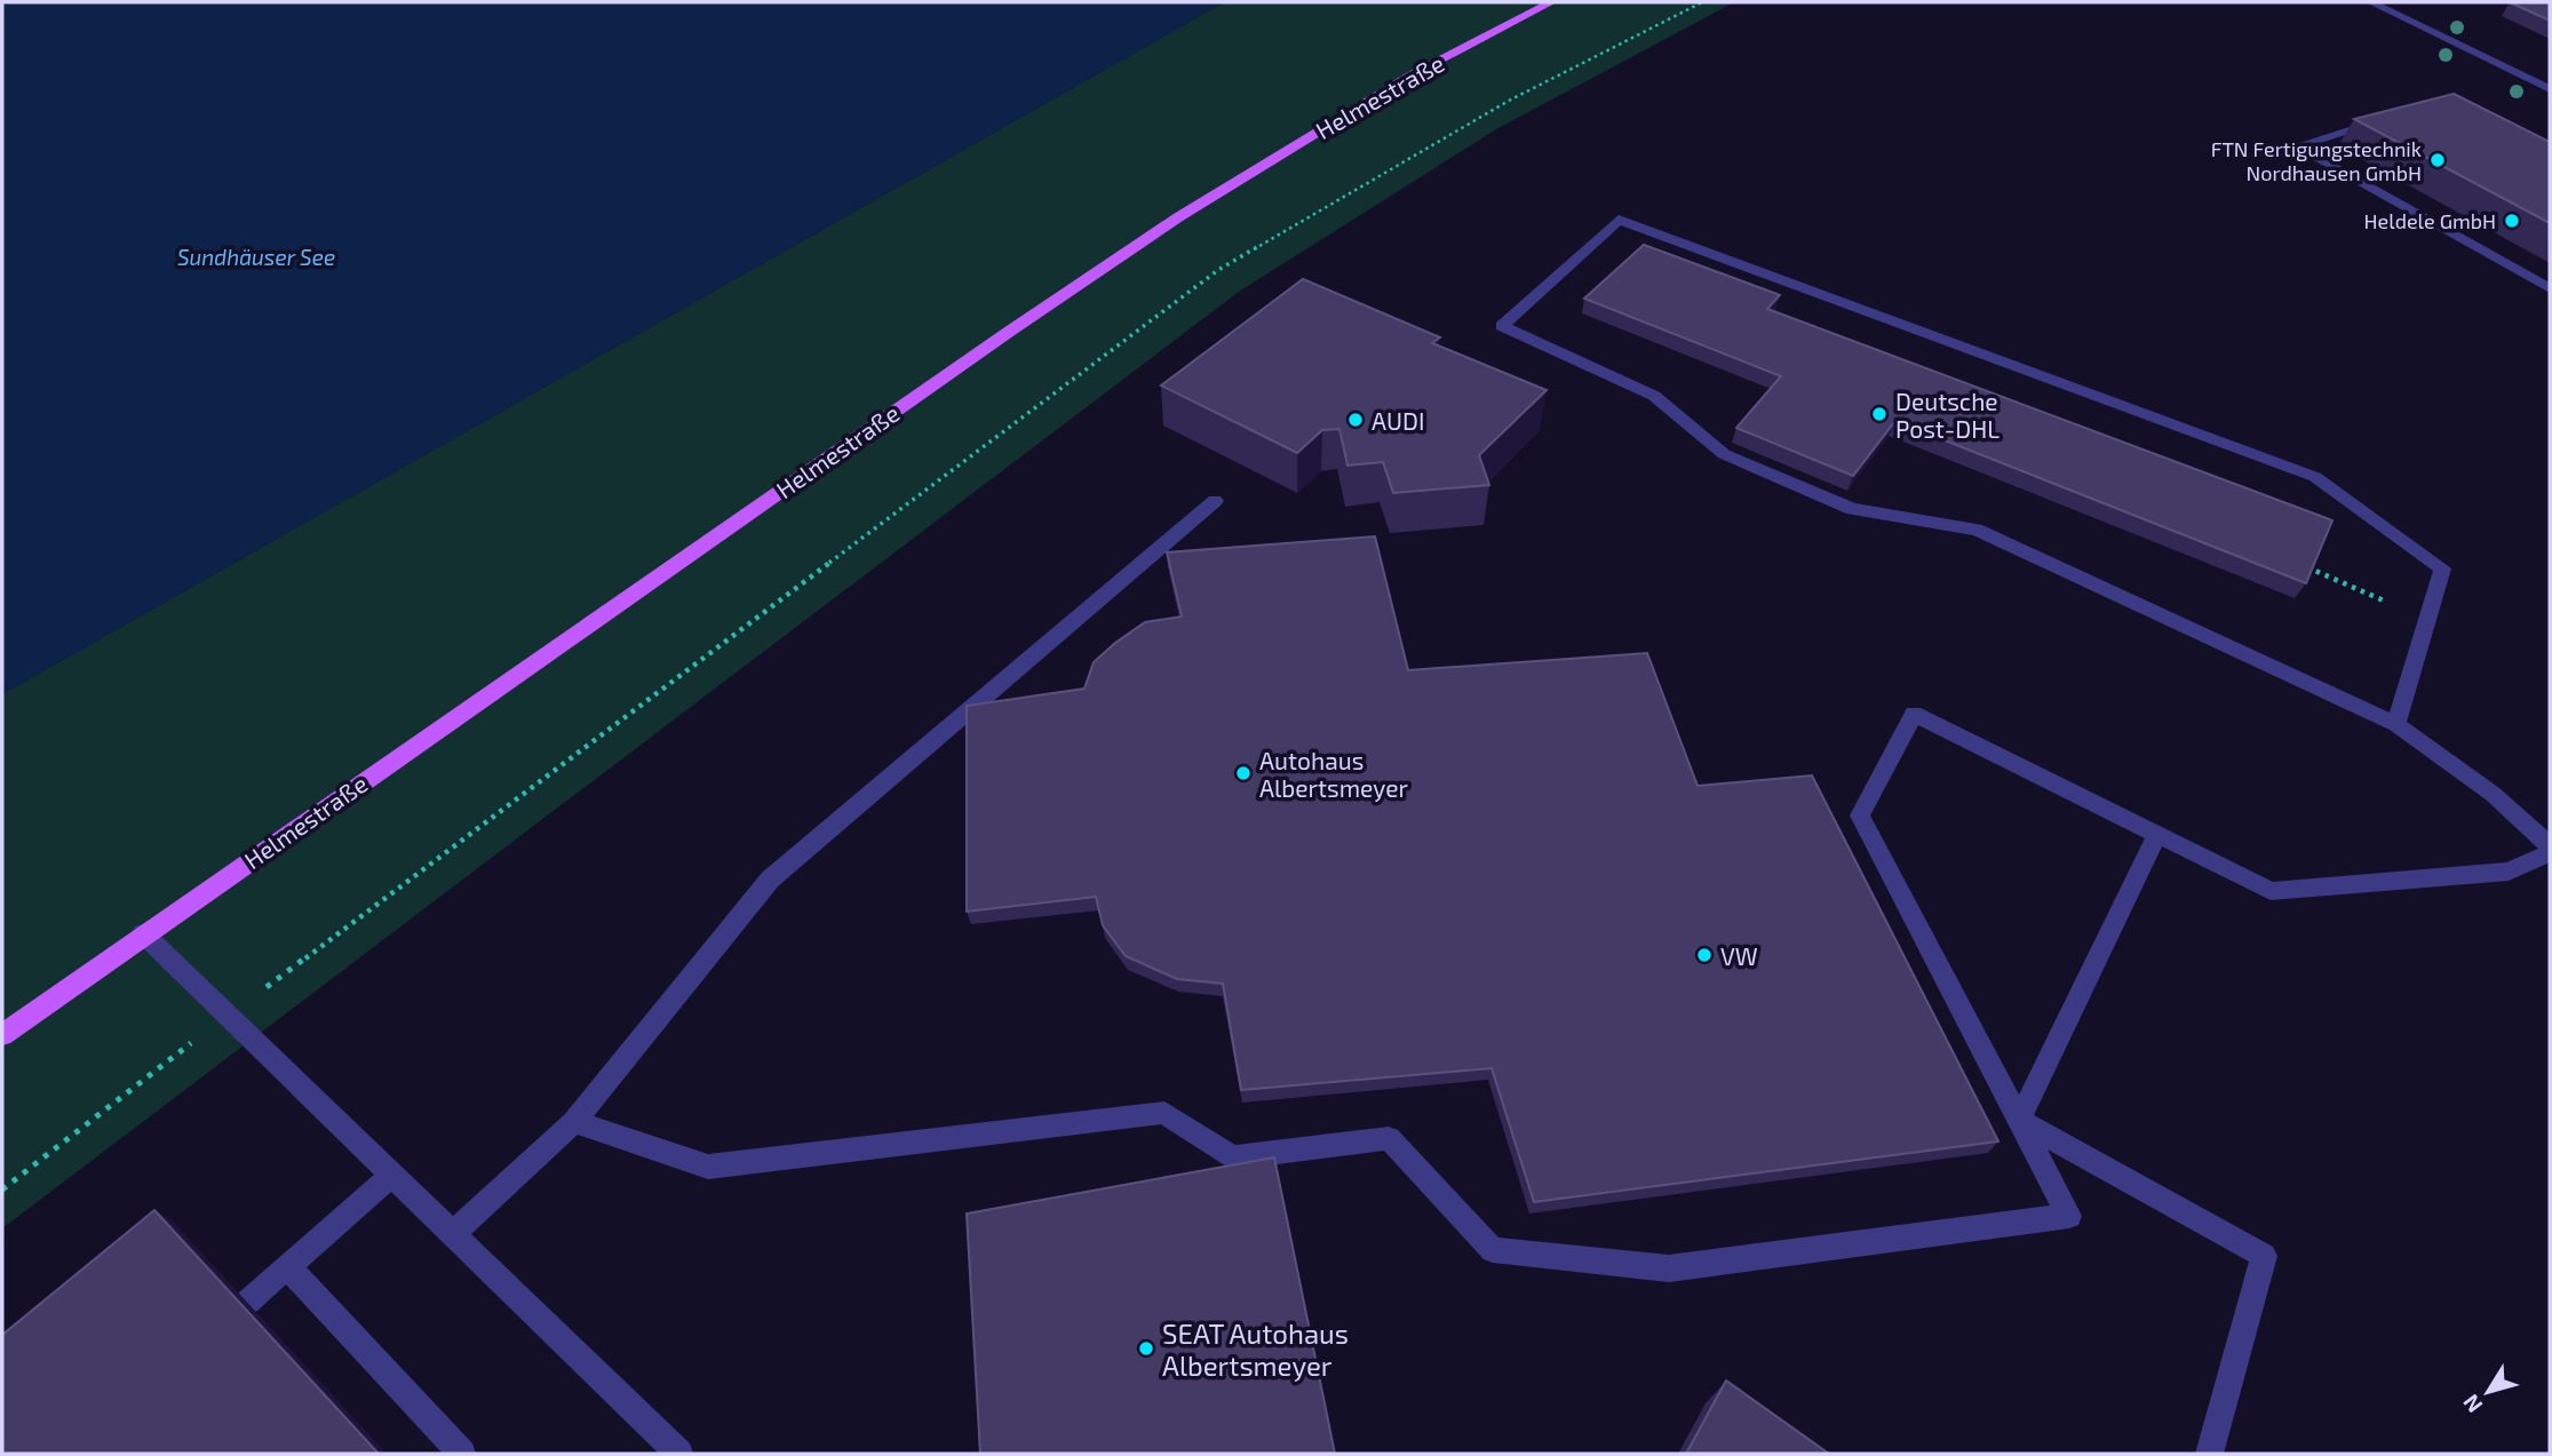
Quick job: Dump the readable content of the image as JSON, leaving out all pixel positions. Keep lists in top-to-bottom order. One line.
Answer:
{"streets":{"main road":["Helmestraße"]},"water":["Sundhäuser See"],"places":["FTN Fertigungstechnik Nordhausen GmbH","Heldele GmbH","Deutsche Post-DHL","AUDI","Autohaus Albertsmeyer","VW","SEAT Autohaus Albertsmeyer"],"north":"bottom left"}
